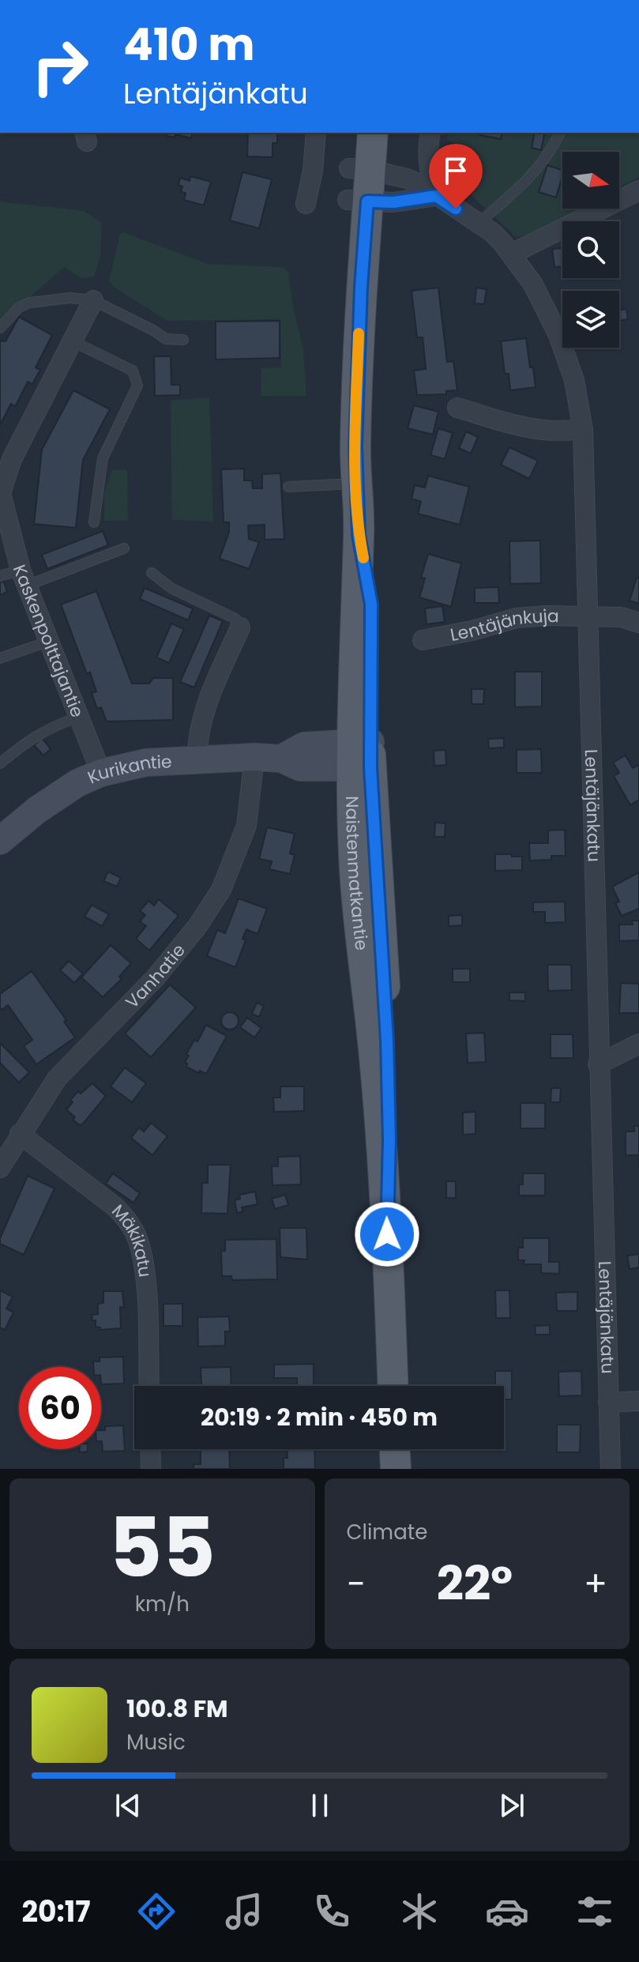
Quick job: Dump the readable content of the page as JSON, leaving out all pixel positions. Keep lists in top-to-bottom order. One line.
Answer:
{"streets":{"main road":["Kurikantie","Naistenmatkantie"],"street":["Lentäjänkuja","Kaskenpolttajantie","Lentäjänkatu","Vanhatie","Mäkikatu"]},"crossings":[["Lentäjänkuja","Lentäjänkatu"],["Kaskenpolttajantie","Kurikantie"],["Kurikantie","Naistenmatkantie"],["Kurikantie","Vanhatie"],["Lentäjänkatu","Naistenmatkantie"],["Vanhatie","Mäkikatu"]],"north":"right","page":{"turn":["410 m","Lentäjänkatu"],"limit":"60","trip":"20:19 · 2 min · 450 m","tile":[["55","km/h"],"Climate"],"heat":["−","22°","+"],"song":["100.8 FM","Music"],"tabs":"20:17"}}
